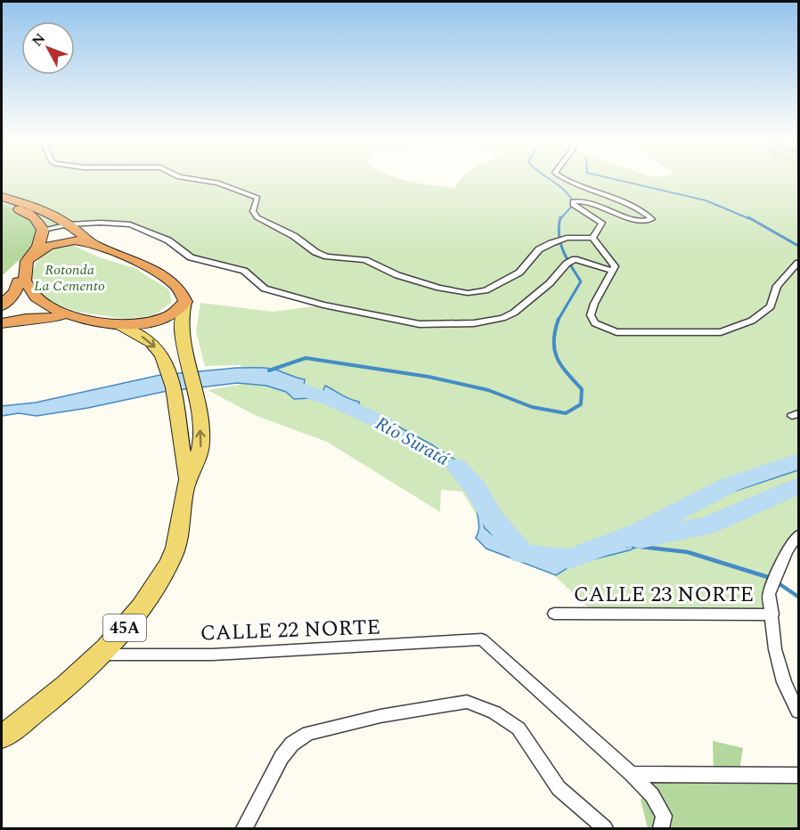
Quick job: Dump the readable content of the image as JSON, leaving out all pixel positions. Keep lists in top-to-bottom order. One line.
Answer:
{"streets":{"highway":["45A"],"street":["CALLE 23 NORTE","CALLE 22 NORTE"]},"crossings":[["45A","CALLE 22 NORTE"]],"water":["Río Suratá"],"parks":["Rotonda La Cemento"],"north":"top left"}
